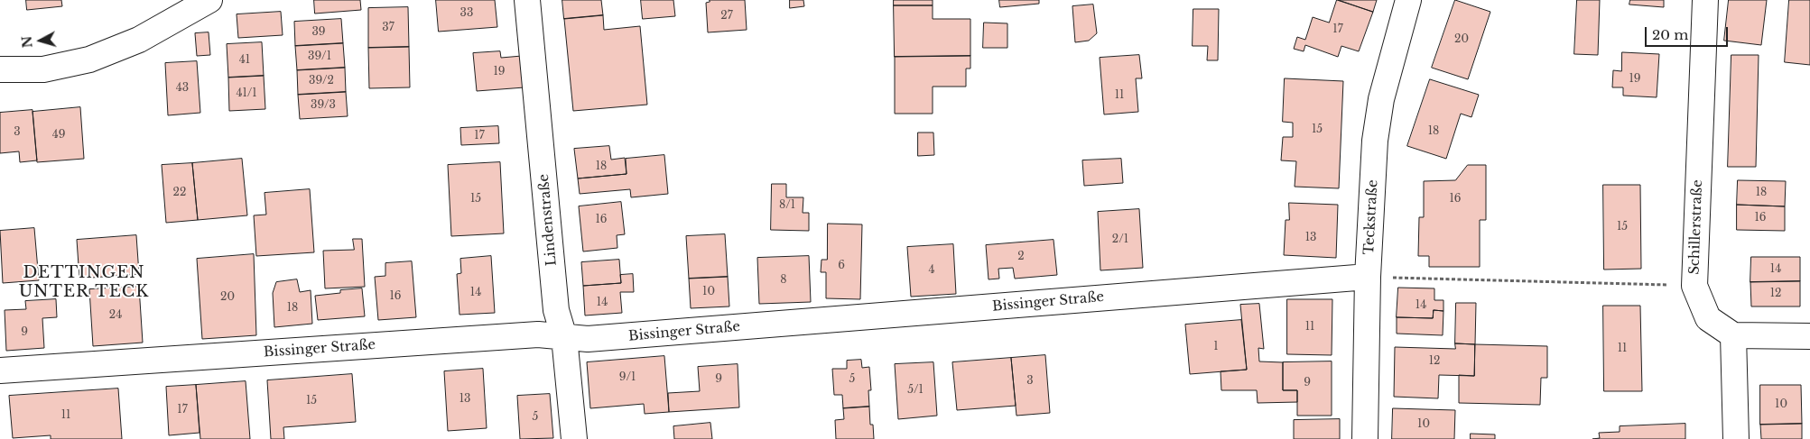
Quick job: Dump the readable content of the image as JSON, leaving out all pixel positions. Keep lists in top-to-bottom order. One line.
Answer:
{"streets":{"street":["Teckstraße","Lindenstraße","Schillerstraße","Bissinger Straße"]},"crossings":[["Teckstraße","Bissinger Straße"],["Lindenstraße","Bissinger Straße"]],"districts":["DETTINGEN UNTER TECK"],"house_numbers":["33","27","37","17","39","20","39/1","41","19","19","39/2","43","41/1","11","39/3","15","18","3","49","17","18","22","18","15","16","8/1","16","16","15","13","2/1","2","6","14","4","8","10","14","12","16","20","14","14","18","24","11","9","1","11","12","9/1","9","5","3","9","5/1","13","15","10","17","11","5","10"],"scale_bar":"20 m","north":"left"}
